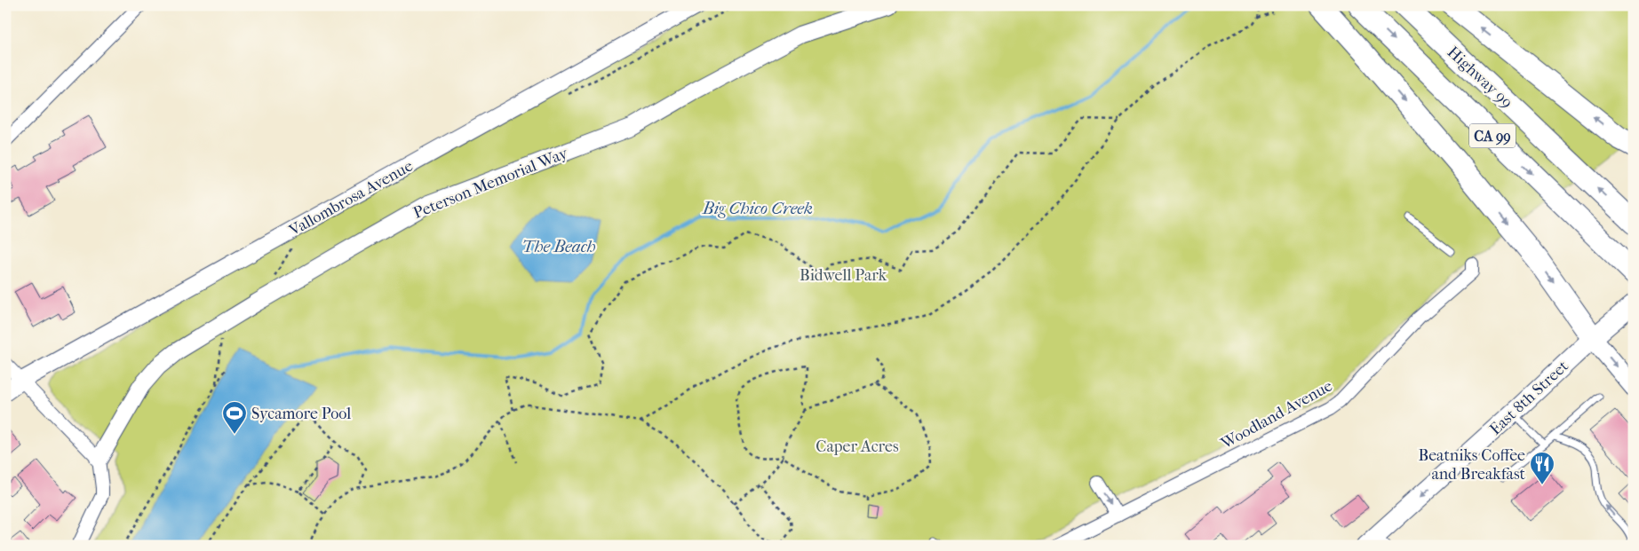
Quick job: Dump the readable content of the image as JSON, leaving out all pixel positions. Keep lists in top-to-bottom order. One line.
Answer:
{"streets":{"highway":["Highway 99","CA 99"],"main road":["East 8th Street"],"street":["Peterson Memorial Way","Vallombrosa Avenue","Woodland Avenue"]},"one_way":["East 8th Street"],"water":["Big Chico Creek","The Beach"],"parks":["Bidwell Park","Caper Acres"],"places":{"sports":["Sycamore Pool"],"restaurant":["Beatniks Coffee and Breakfast"]}}
